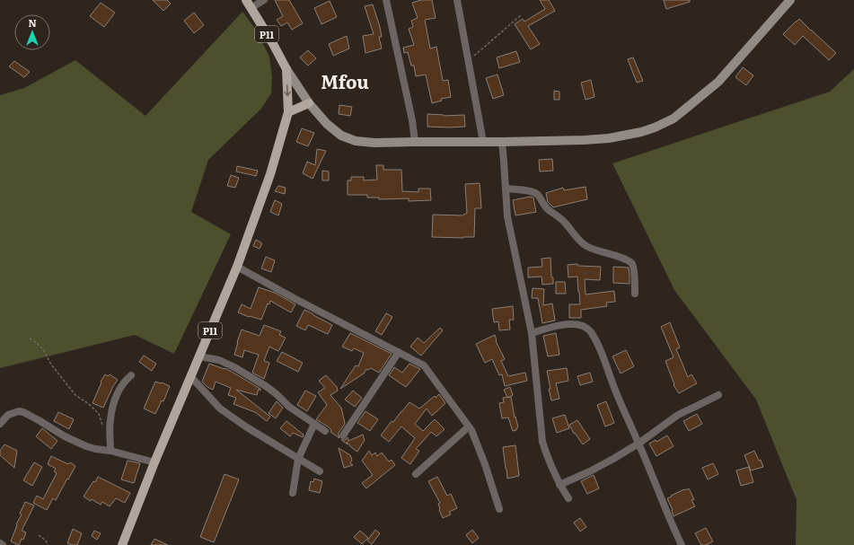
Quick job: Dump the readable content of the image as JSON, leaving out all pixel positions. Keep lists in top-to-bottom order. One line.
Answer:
{"streets":{"main road":["P11"]},"districts":["Mfou"],"north":"top"}
